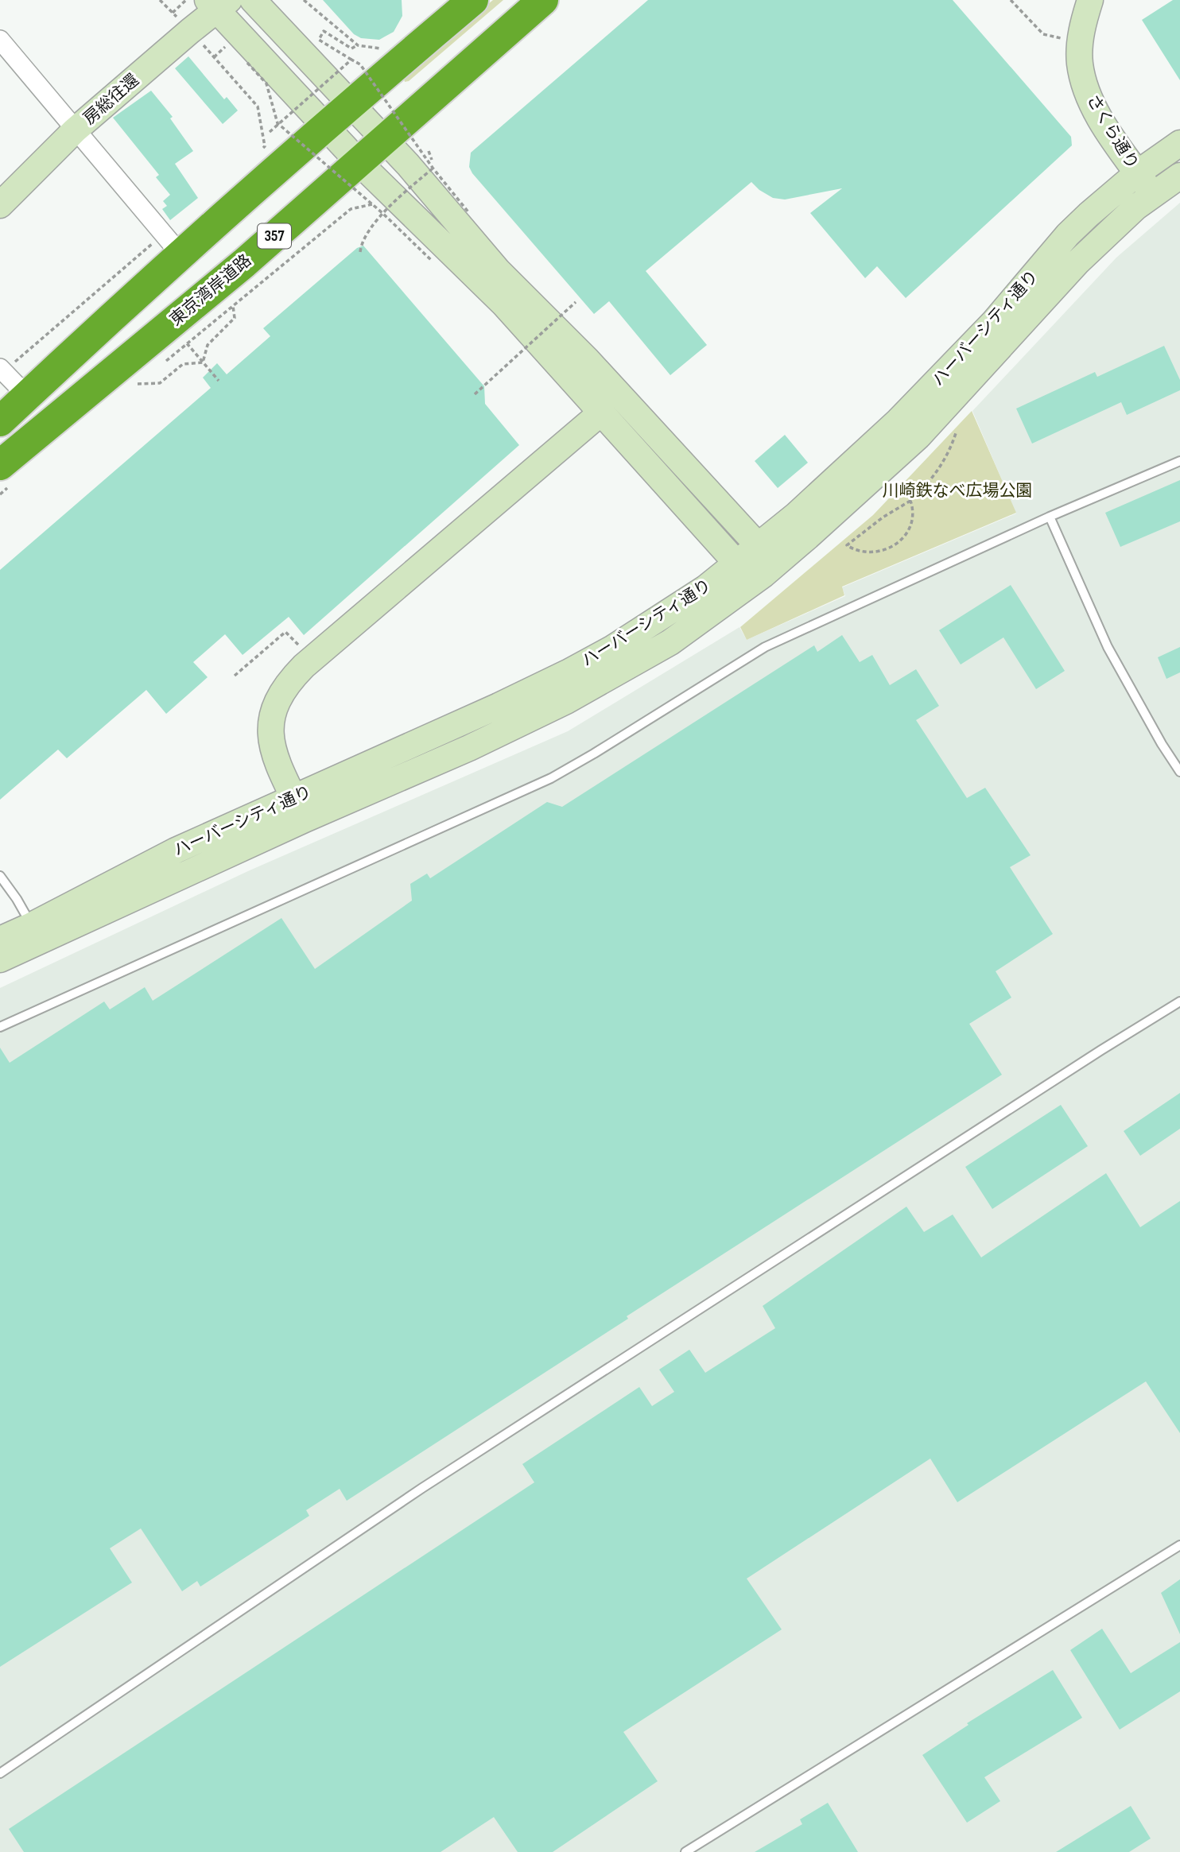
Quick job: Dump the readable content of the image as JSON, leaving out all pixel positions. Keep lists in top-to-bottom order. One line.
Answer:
{"streets":{"highway":["357","東京湾岸道路"],"street":["房総往還","さくら通り","ハーバーシティ通り"]},"crossings":[["さくら通り","ハーバーシティ通り"]],"parks":["川崎鉄なべ広場公園"]}
